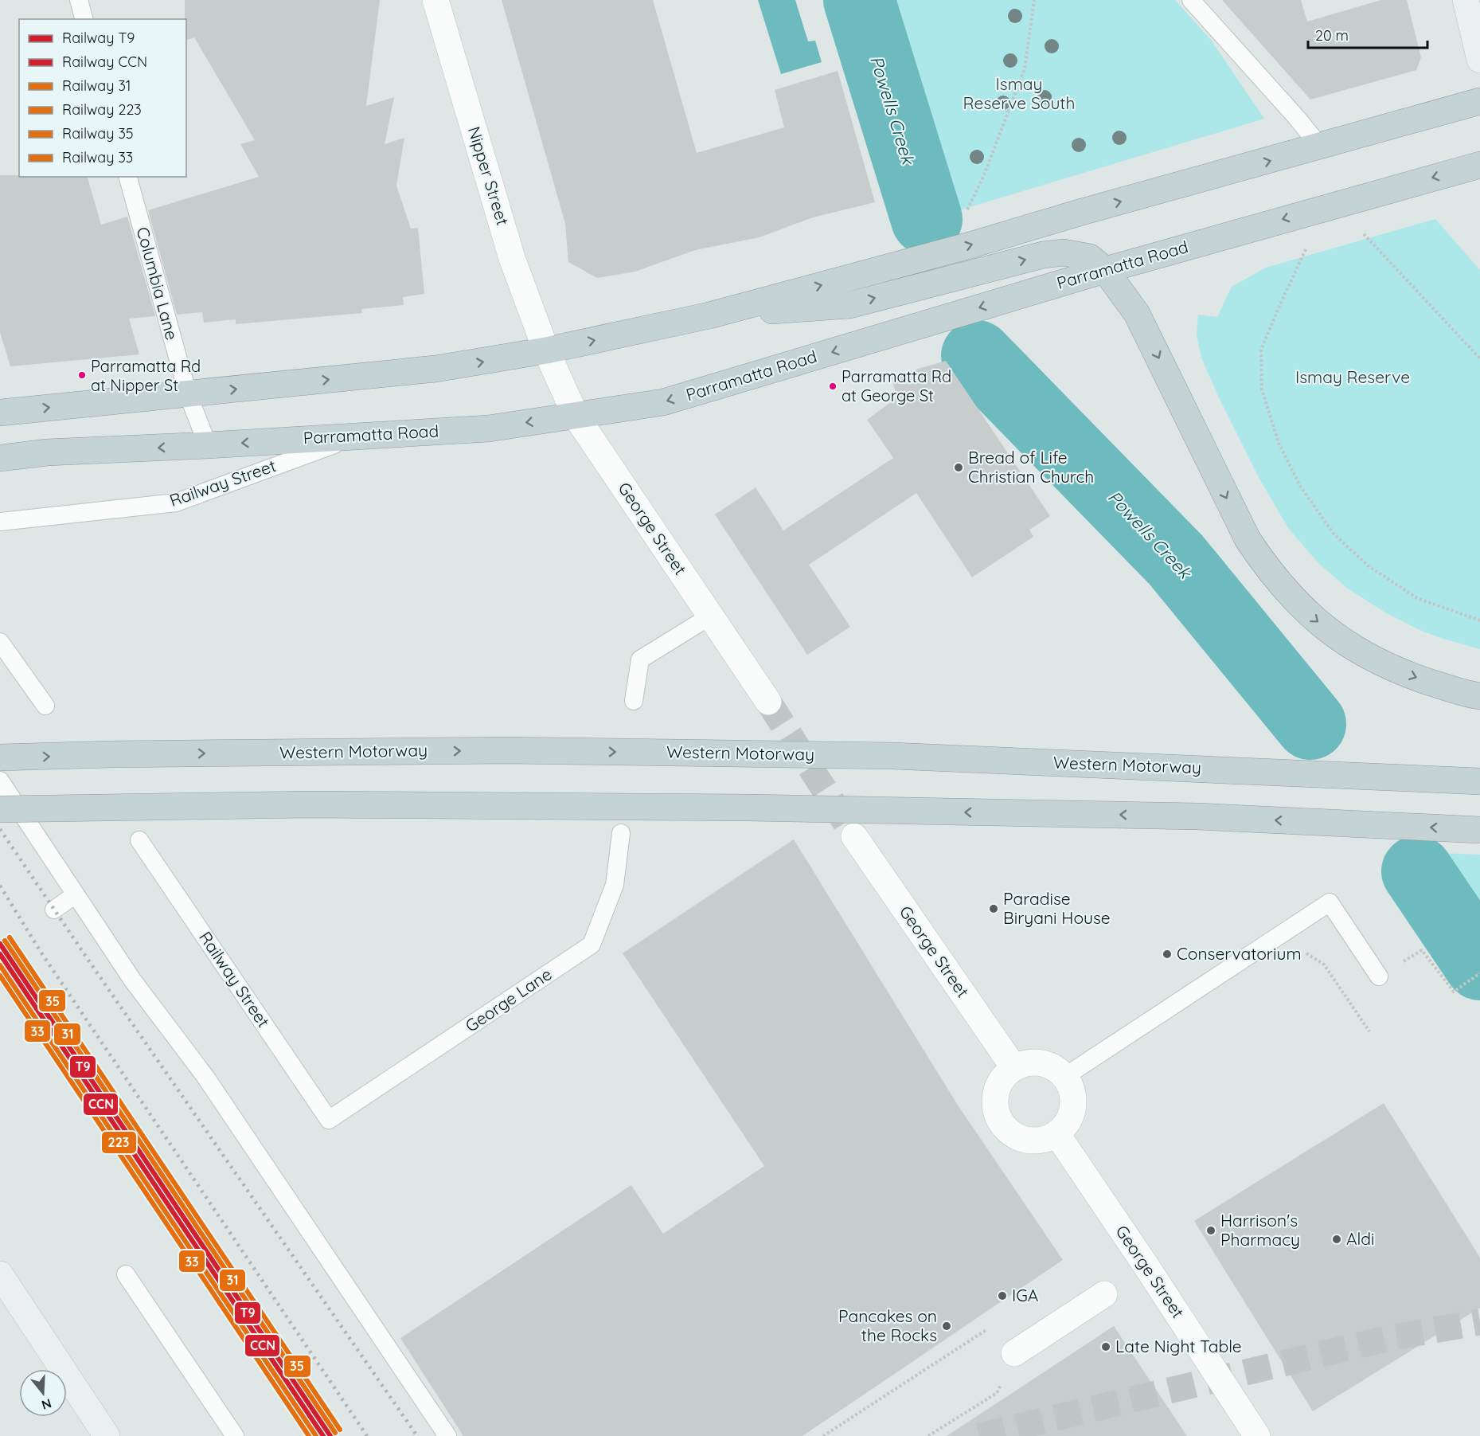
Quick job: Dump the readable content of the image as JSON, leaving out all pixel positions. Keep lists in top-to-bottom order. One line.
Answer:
{"streets":{"highway":["Parramatta Road","Western Motorway"],"street":["Nipper Street","George Street"],"lane":["Columbia Lane","Railway Street","George Lane"]},"crossings":[["Nipper Street","George Street"],["Parramatta Road","Columbia Lane"],["Parramatta Road","Railway Street"],["Parramatta Road","George Street"],["Railway Street","George Lane"]],"water":["Powells Creek"],"parks":["Ismay Reserve South","Ismay Reserve"],"places":["Parramatta Rd at Nipper St","Parramatta Rd at George St","Bread of Life Christian Church","Paradise Biryani House","Conservatorium","Harrison's Pharmacy","Aldi","IGA","Pancakes on the Rocks","Late Night Table"],"lines":["rail line 35","rail line 31","rail line T9","rail line CCN","rail line 223","rail line 33"],"legend":["Railway T9","Railway CCN","Railway 31","Railway 223","Railway 35","Railway 33"],"scale_bar":"20 m","north":"bottom"}
